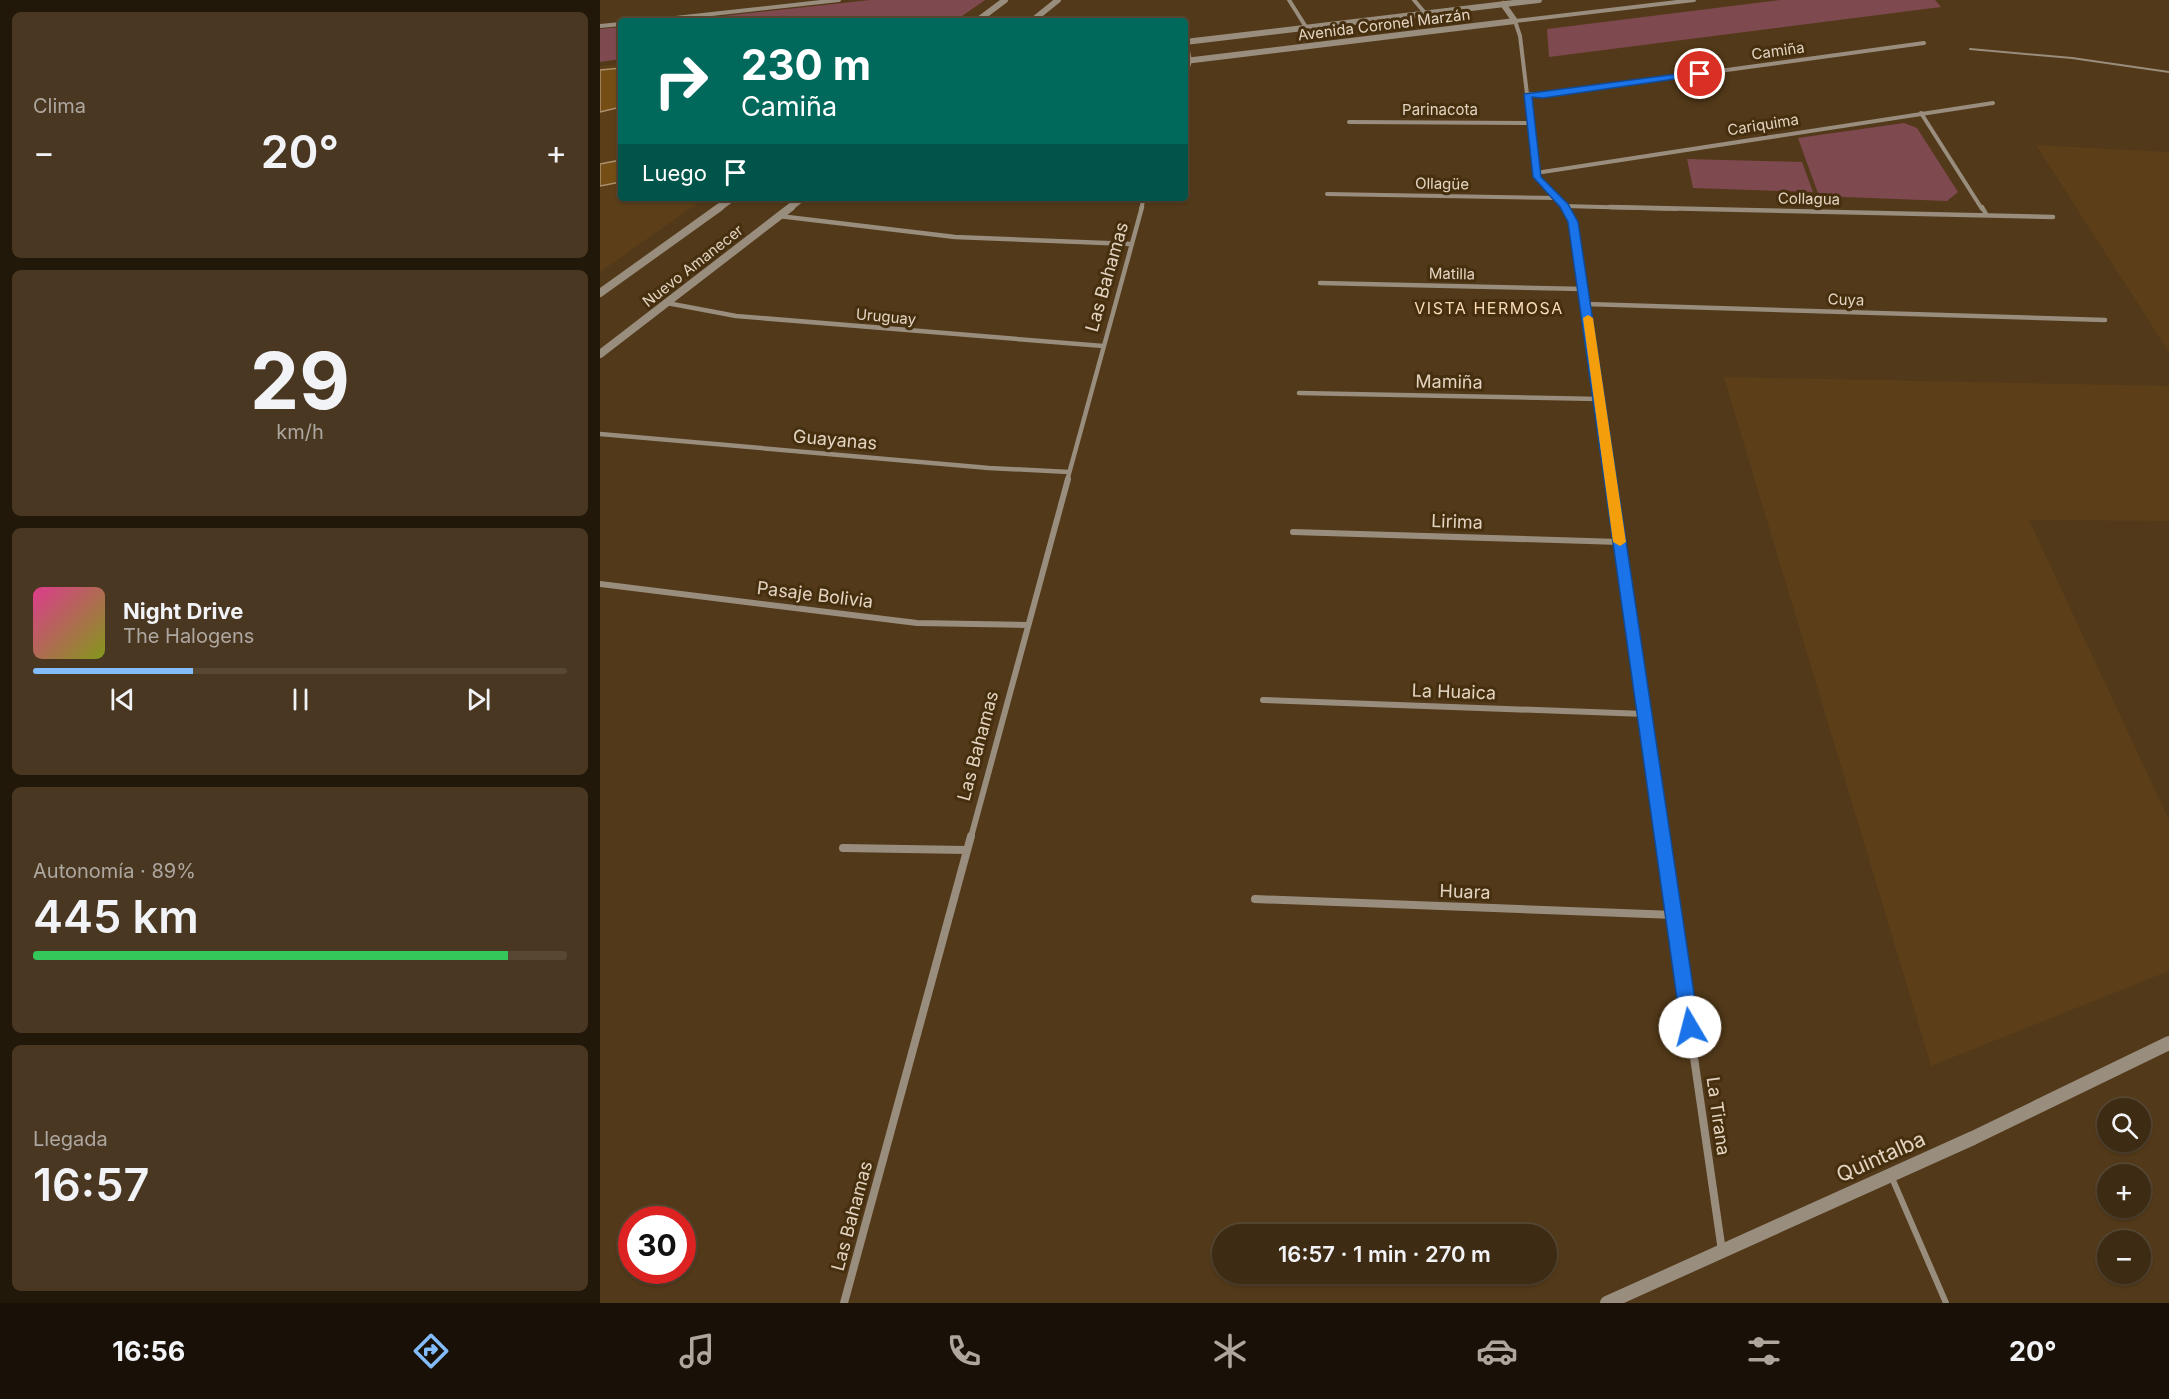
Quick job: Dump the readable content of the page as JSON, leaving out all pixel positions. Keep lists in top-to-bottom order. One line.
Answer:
{"streets":{"street":["Avenida Coronel Marzán","Camiña","Parinacota","Cariquima","Ollagüe","Collagua","Nuevo Amanecer","Matilla","Las Bahamas","Cuya","Uruguay","Mamiña","Guayanas","Lirima","Pasaje Bolivia","La Huaica","Huara","La Tirana","Quintalba"]},"crossings":[["Cariquima","La Tirana"],["Ollagüe","La Tirana"],["Collagua","La Tirana"],["Nuevo Amanecer","Uruguay"],["Matilla","La Tirana"],["Las Bahamas","Uruguay"],["Las Bahamas","Guayanas"],["Las Bahamas","Pasaje Bolivia"],["Cuya","La Tirana"],["Mamiña","La Tirana"],["Lirima","La Tirana"],["La Huaica","La Tirana"],["Huara","La Tirana"],["La Tirana","Quintalba"]],"districts":["VISTA HERMOSA"],"page":{"tile":["Clima",["29","km/h"],["Autonomía · 89%","445 km"],["Llegada","16:57"]],"turn":["230 m","Camiña"],"heat":["−","20°","+"],"then":"Luego","song":["Night Drive","The Halogens"],"map_buttons":["+","−"],"limit":"30","trip":"16:57 · 1 min · 270 m","tabs":["16:56","20°"]}}
